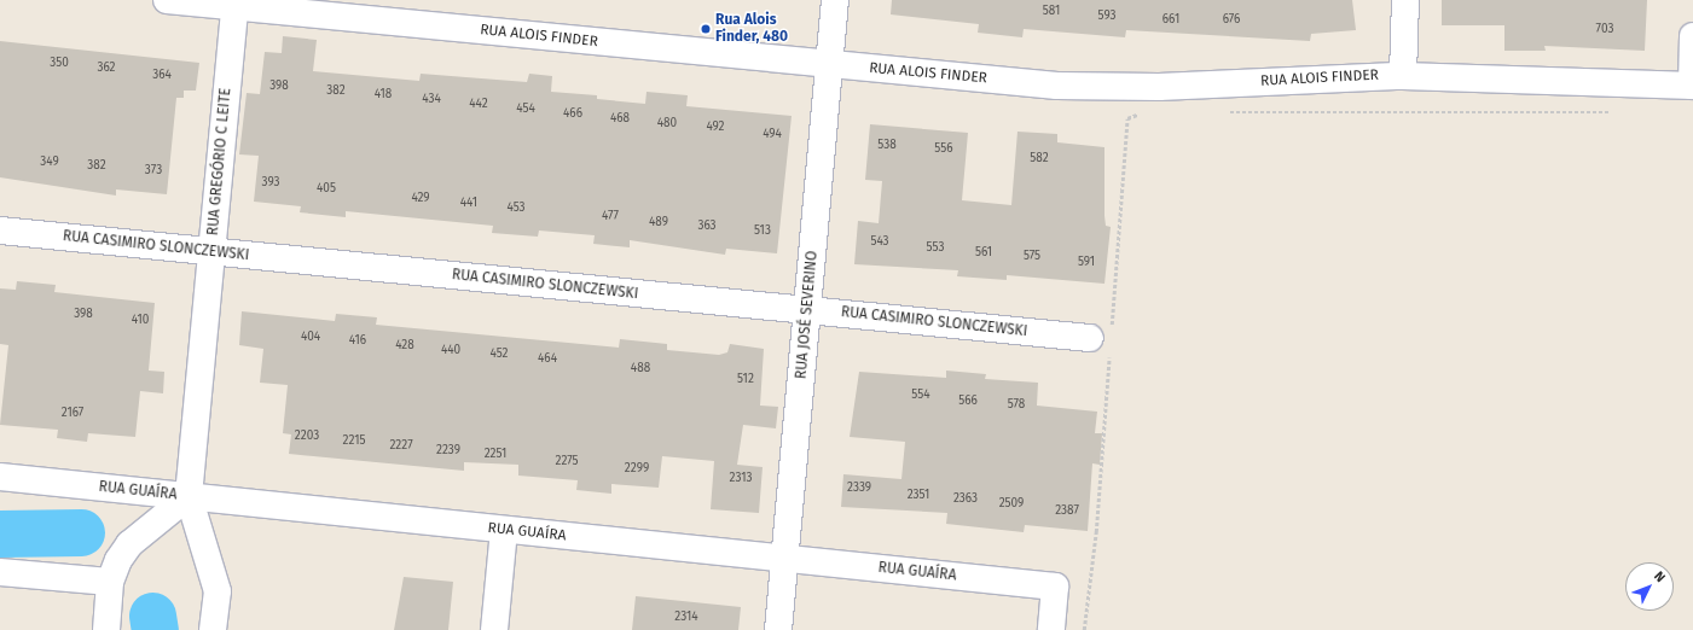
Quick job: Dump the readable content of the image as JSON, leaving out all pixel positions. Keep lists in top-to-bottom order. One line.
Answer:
{"streets":{"street":["RUA ALOIS FINDER","RUA GREGÓRIO C LEITE","RUA CASIMIRO SLONCZEWSKI","RUA JOSÉ SEVERINO","RUA GUAÍRA"]},"crossings":[["RUA ALOIS FINDER","RUA GREGÓRIO C LEITE"],["RUA ALOIS FINDER","RUA JOSÉ SEVERINO"],["RUA GREGÓRIO C LEITE","RUA CASIMIRO SLONCZEWSKI"],["RUA GREGÓRIO C LEITE","RUA GUAÍRA"],["RUA CASIMIRO SLONCZEWSKI","RUA JOSÉ SEVERINO"],["RUA JOSÉ SEVERINO","RUA GUAÍRA"]],"places":["Rua Alois Finder, 480"],"house_numbers":["581","593","661","676","703","350","362","364","398","382","418","434","442","454","466","468","480","492","494","538","556","582","349","382","373","393","405","429","441","453","477","489","363","513","543","553","561","575","591","398","410","404","416","428","440","452","464","488","512","554","566","578","2167","2203","2215","2227","2239","2251","2275","2299","2313","2339","2351","2363","2509","2387","2314"],"north":"top right"}
